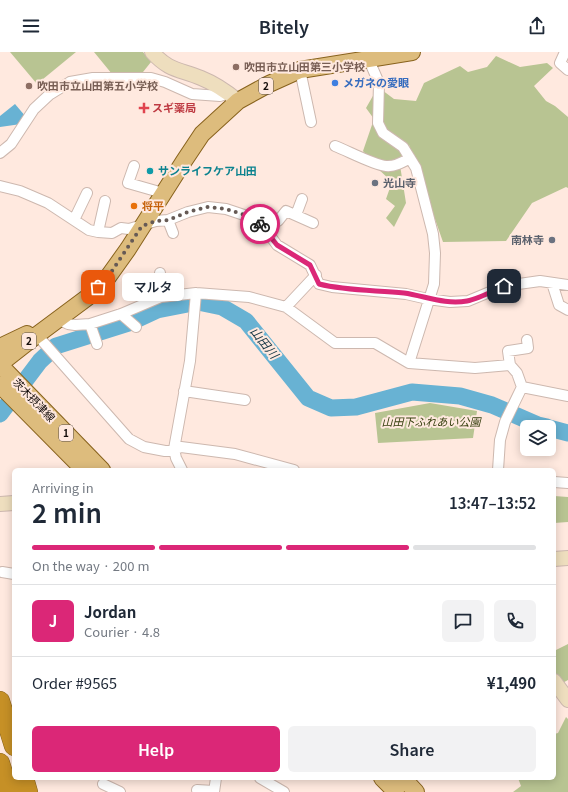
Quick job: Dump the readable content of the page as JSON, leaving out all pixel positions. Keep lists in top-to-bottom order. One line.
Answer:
{"streets":{"main road":["2","茨木摂津線","1"]},"crossings":[["2","茨木摂津線"]],"water":["山田川"],"parks":["山田下ふれあい公園"],"places":{"other":["吹田市立山田第三小学校","メガネの愛眼","吹田市立山田第五小学校","サンライフケア山田","光山寺","将平","南林寺","マルタ"],"health":["スギ薬局"]},"page":{"header":"Bitely","bubble":"マルタ","heading":["2 min","Arriving in","13:47–13:52"],"panel":["Jordan","Courier · 4.8","Order #9565","¥1,490"],"bar":"On the way · 200 m","round":"J","buttons":["Help","Share"]}}
